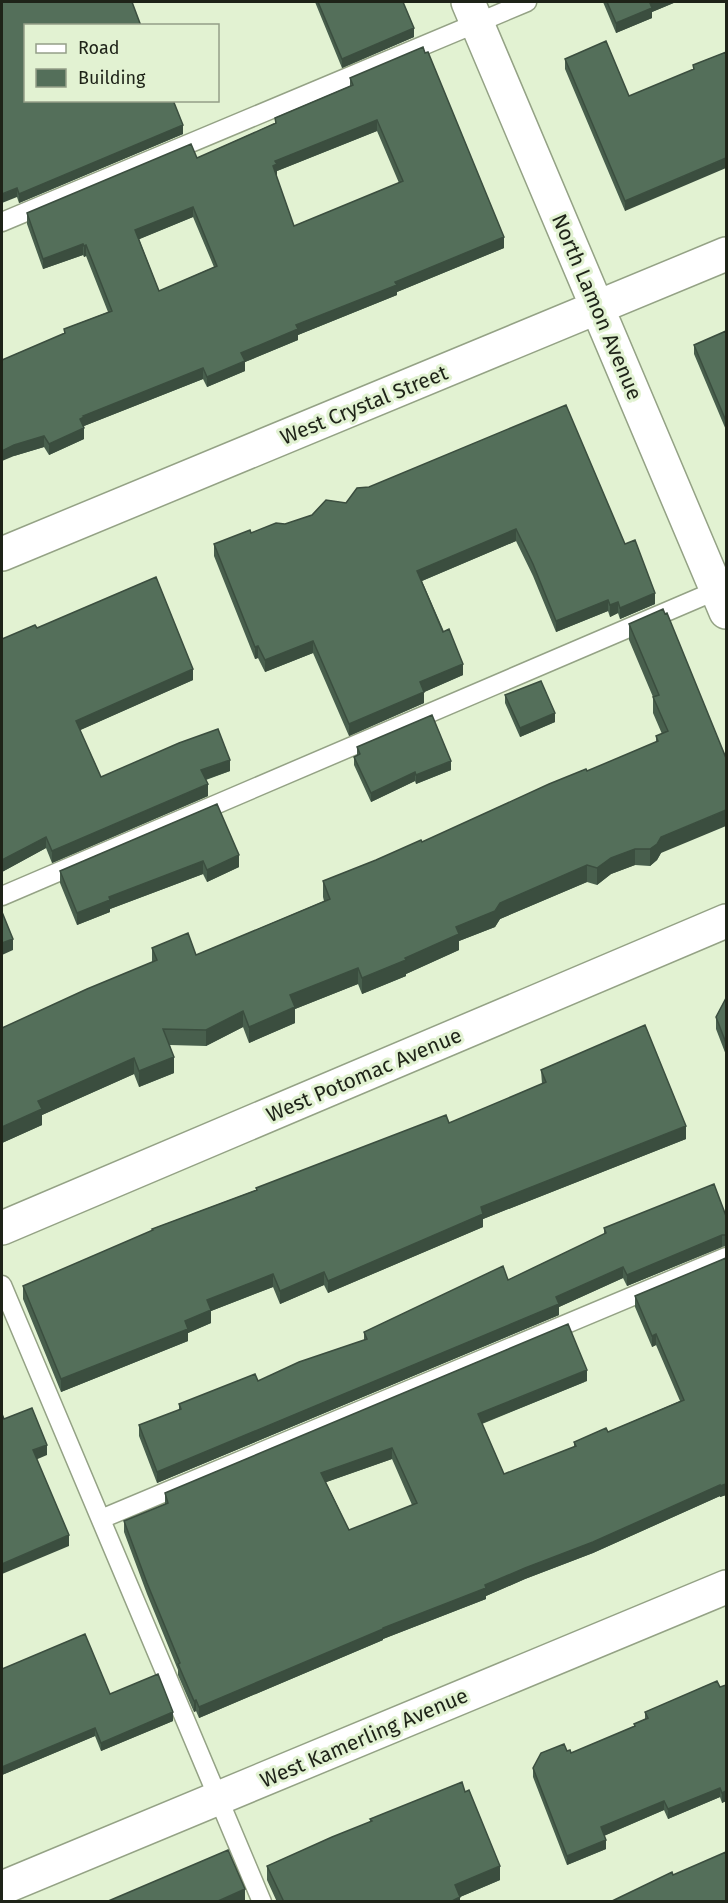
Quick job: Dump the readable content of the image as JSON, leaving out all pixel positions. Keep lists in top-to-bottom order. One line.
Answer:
{"streets":{"street":["North Lamon Avenue","West Crystal Street","West Potomac Avenue","West Kamerling Avenue"]},"crossings":[["North Lamon Avenue","West Crystal Street"]],"legend":["Road","Building"]}
